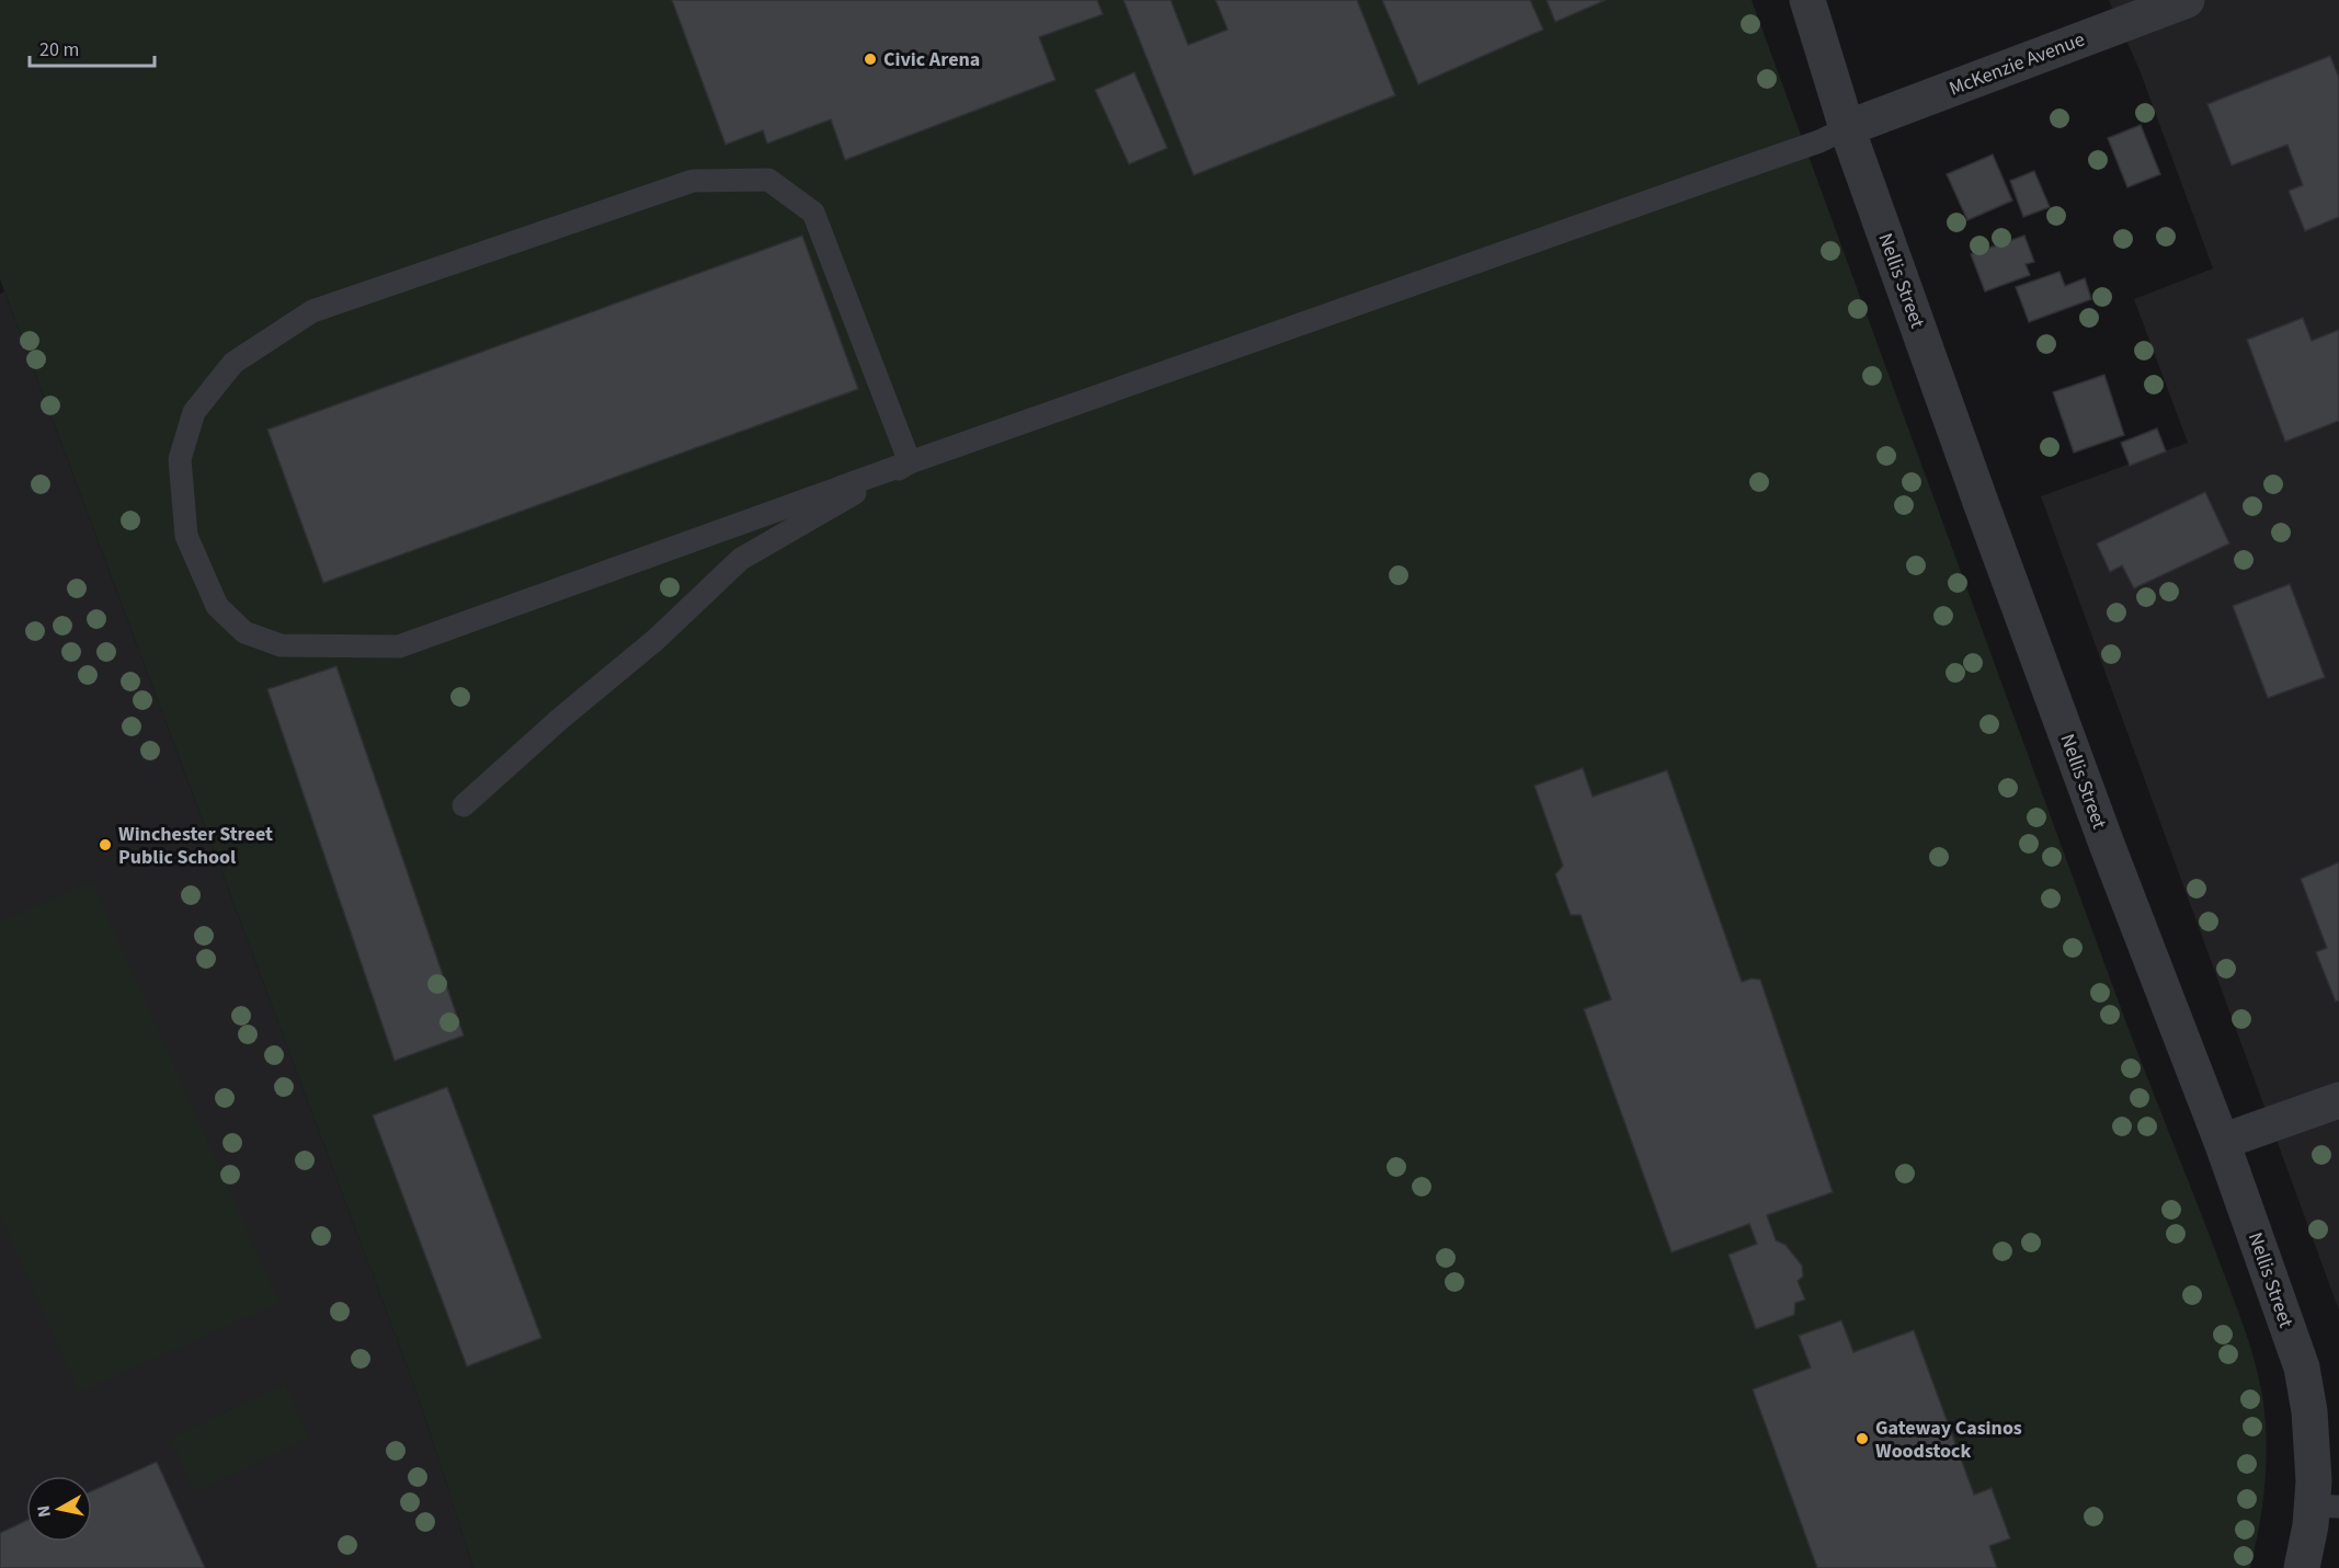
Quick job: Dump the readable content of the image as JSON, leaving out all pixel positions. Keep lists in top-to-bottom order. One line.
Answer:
{"streets":{"street":["McKenzie Avenue","Nellis Street"]},"crossings":[["McKenzie Avenue","Nellis Street"]],"places":["Civic Arena","Winchester Street Public School","Gateway Casinos Woodstock"],"scale_bar":"20 m","north":"left"}
